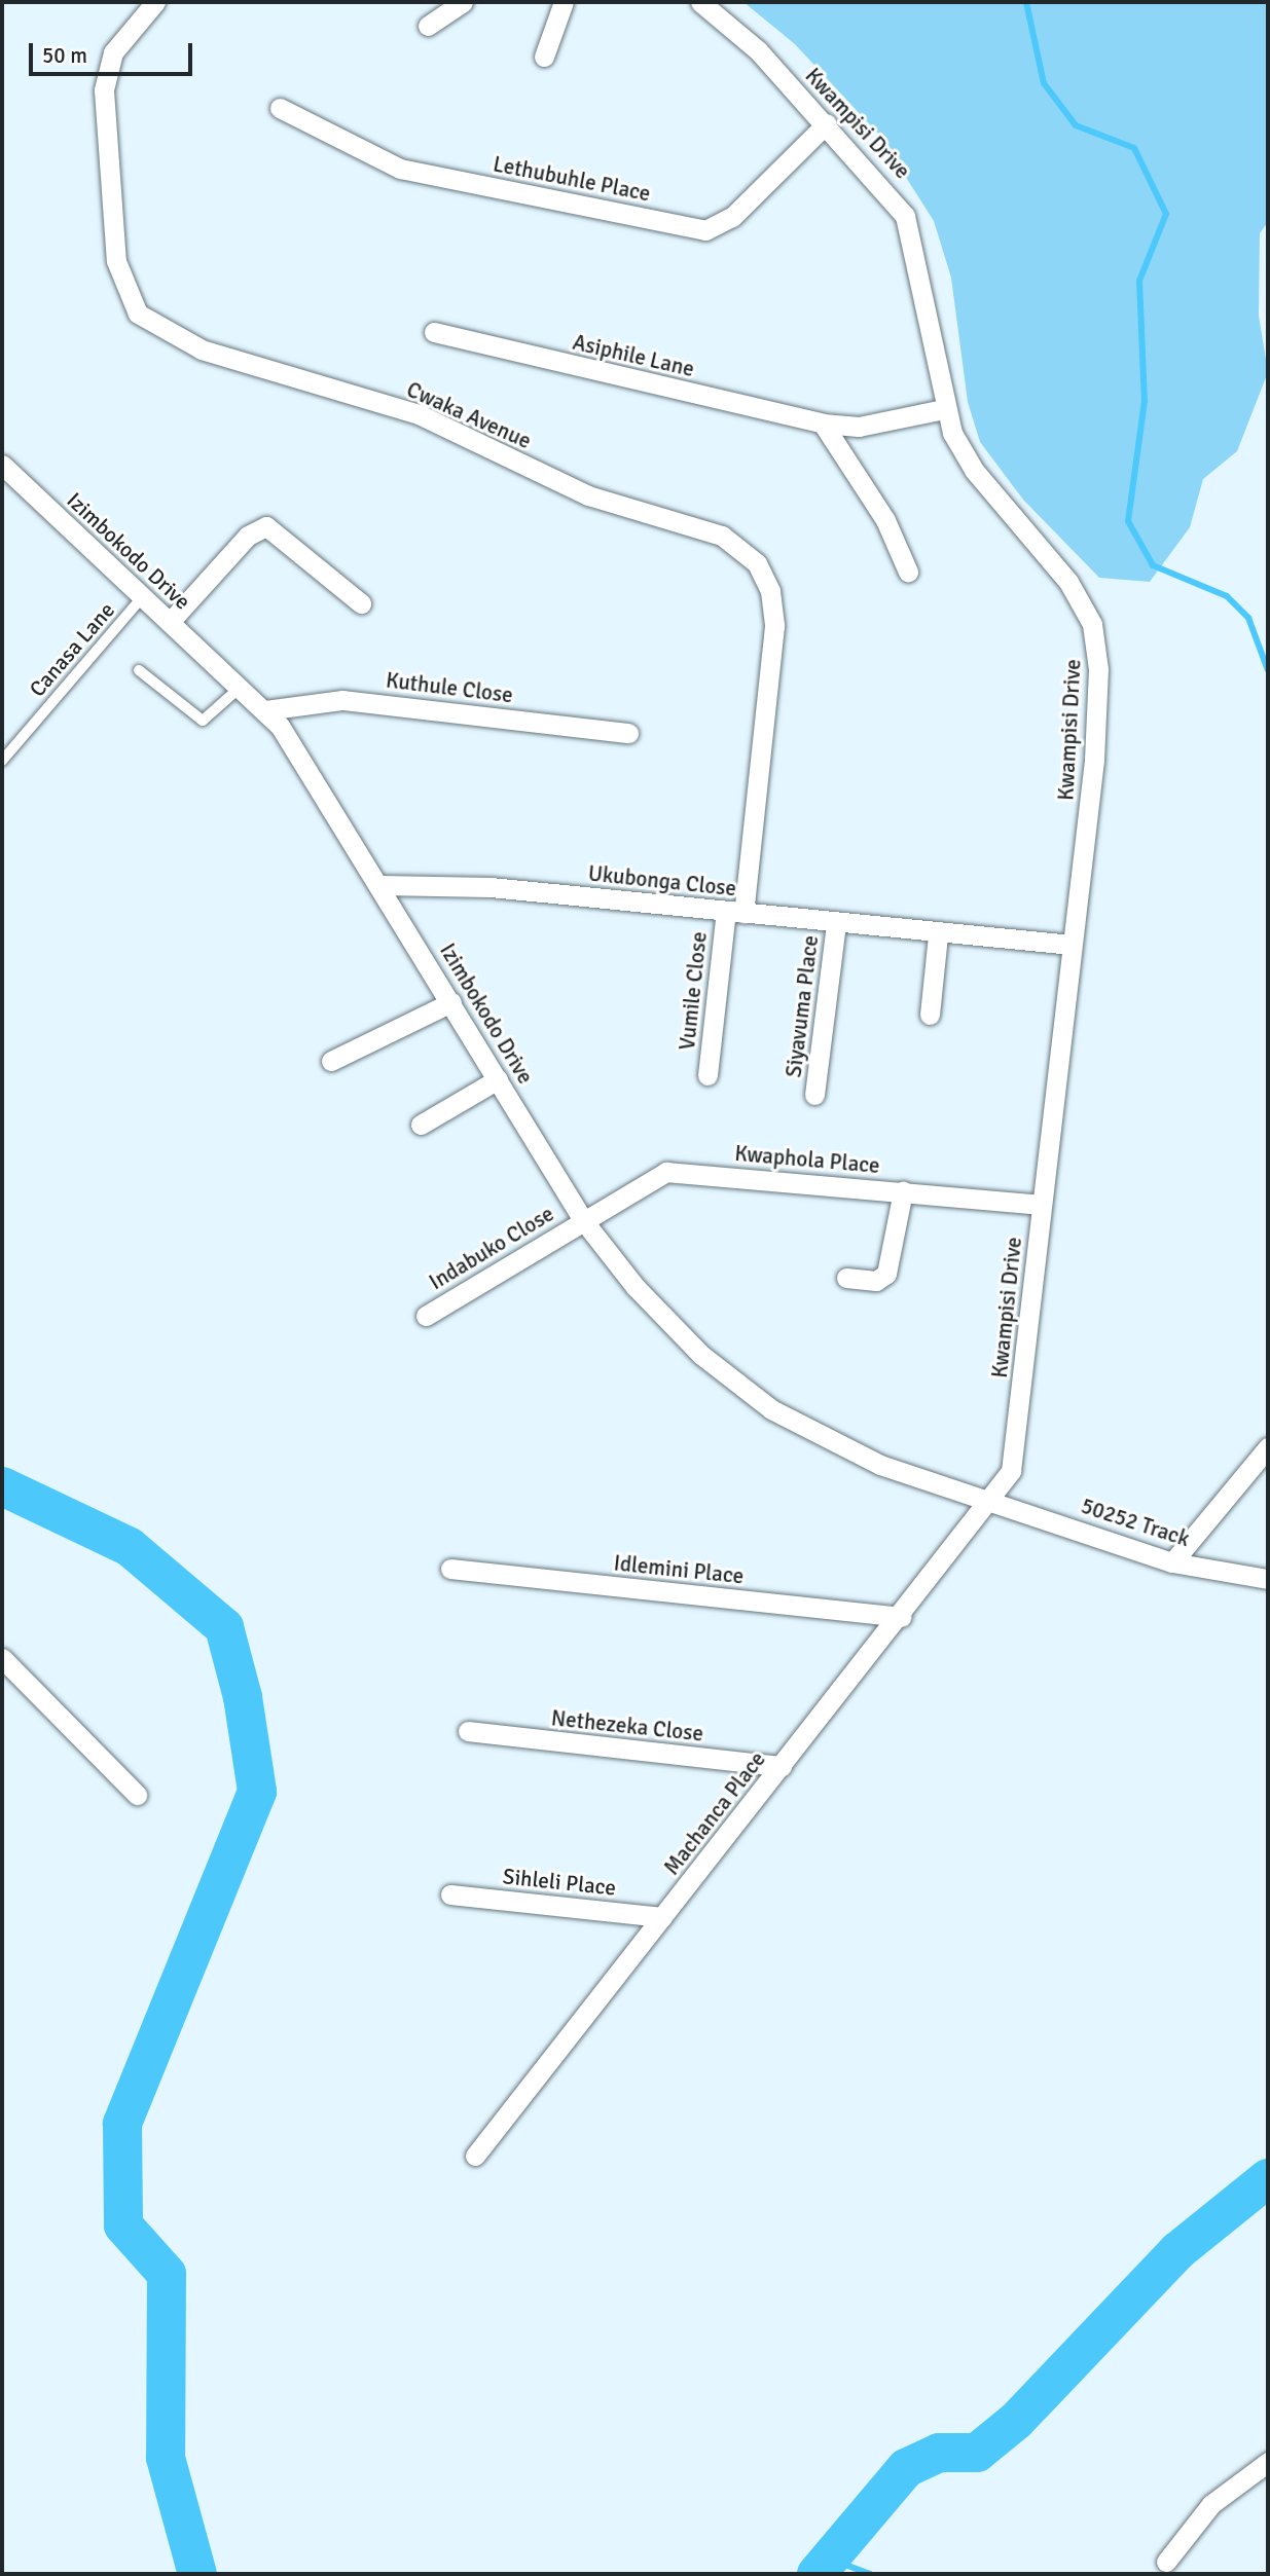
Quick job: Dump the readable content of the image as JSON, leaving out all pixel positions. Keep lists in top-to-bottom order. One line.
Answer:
{"streets":{"street":["Kwampisi Drive","Lethubuhle Place","Asiphile Lane","Cwaka Avenue","Izimbokodo Drive","Kuthule Close","Ukubonga Close","Vumile Close","Siyavuma Place","Kwaphola Place","Indabuko Close","50252 Track","Idlemini Place","Nethezeka Close","Machanca Place","Sihleli Place"],"lane":["Canasa Lane"]},"crossings":[["Kwampisi Drive","Lethubuhle Place"],["Kwampisi Drive","Asiphile Lane"],["Kwampisi Drive","Izimbokodo Drive"],["Kwampisi Drive","Ukubonga Close"],["Kwampisi Drive","Kwaphola Place"],["Kwampisi Drive","50252 Track"],["Kwampisi Drive","Machanca Place"],["Cwaka Avenue","Ukubonga Close"],["Cwaka Avenue","Vumile Close"],["Izimbokodo Drive","Canasa Lane"],["Izimbokodo Drive","Kuthule Close"],["Izimbokodo Drive","Ukubonga Close"],["Izimbokodo Drive","Kwaphola Place"],["Izimbokodo Drive","Indabuko Close"],["Izimbokodo Drive","50252 Track"],["Izimbokodo Drive","Machanca Place"],["Ukubonga Close","Vumile Close"],["Ukubonga Close","Siyavuma Place"],["Kwaphola Place","Indabuko Close"],["50252 Track","Machanca Place"],["Idlemini Place","Machanca Place"],["Nethezeka Close","Machanca Place"],["Machanca Place","Sihleli Place"]],"scale_bar":"50 m"}
